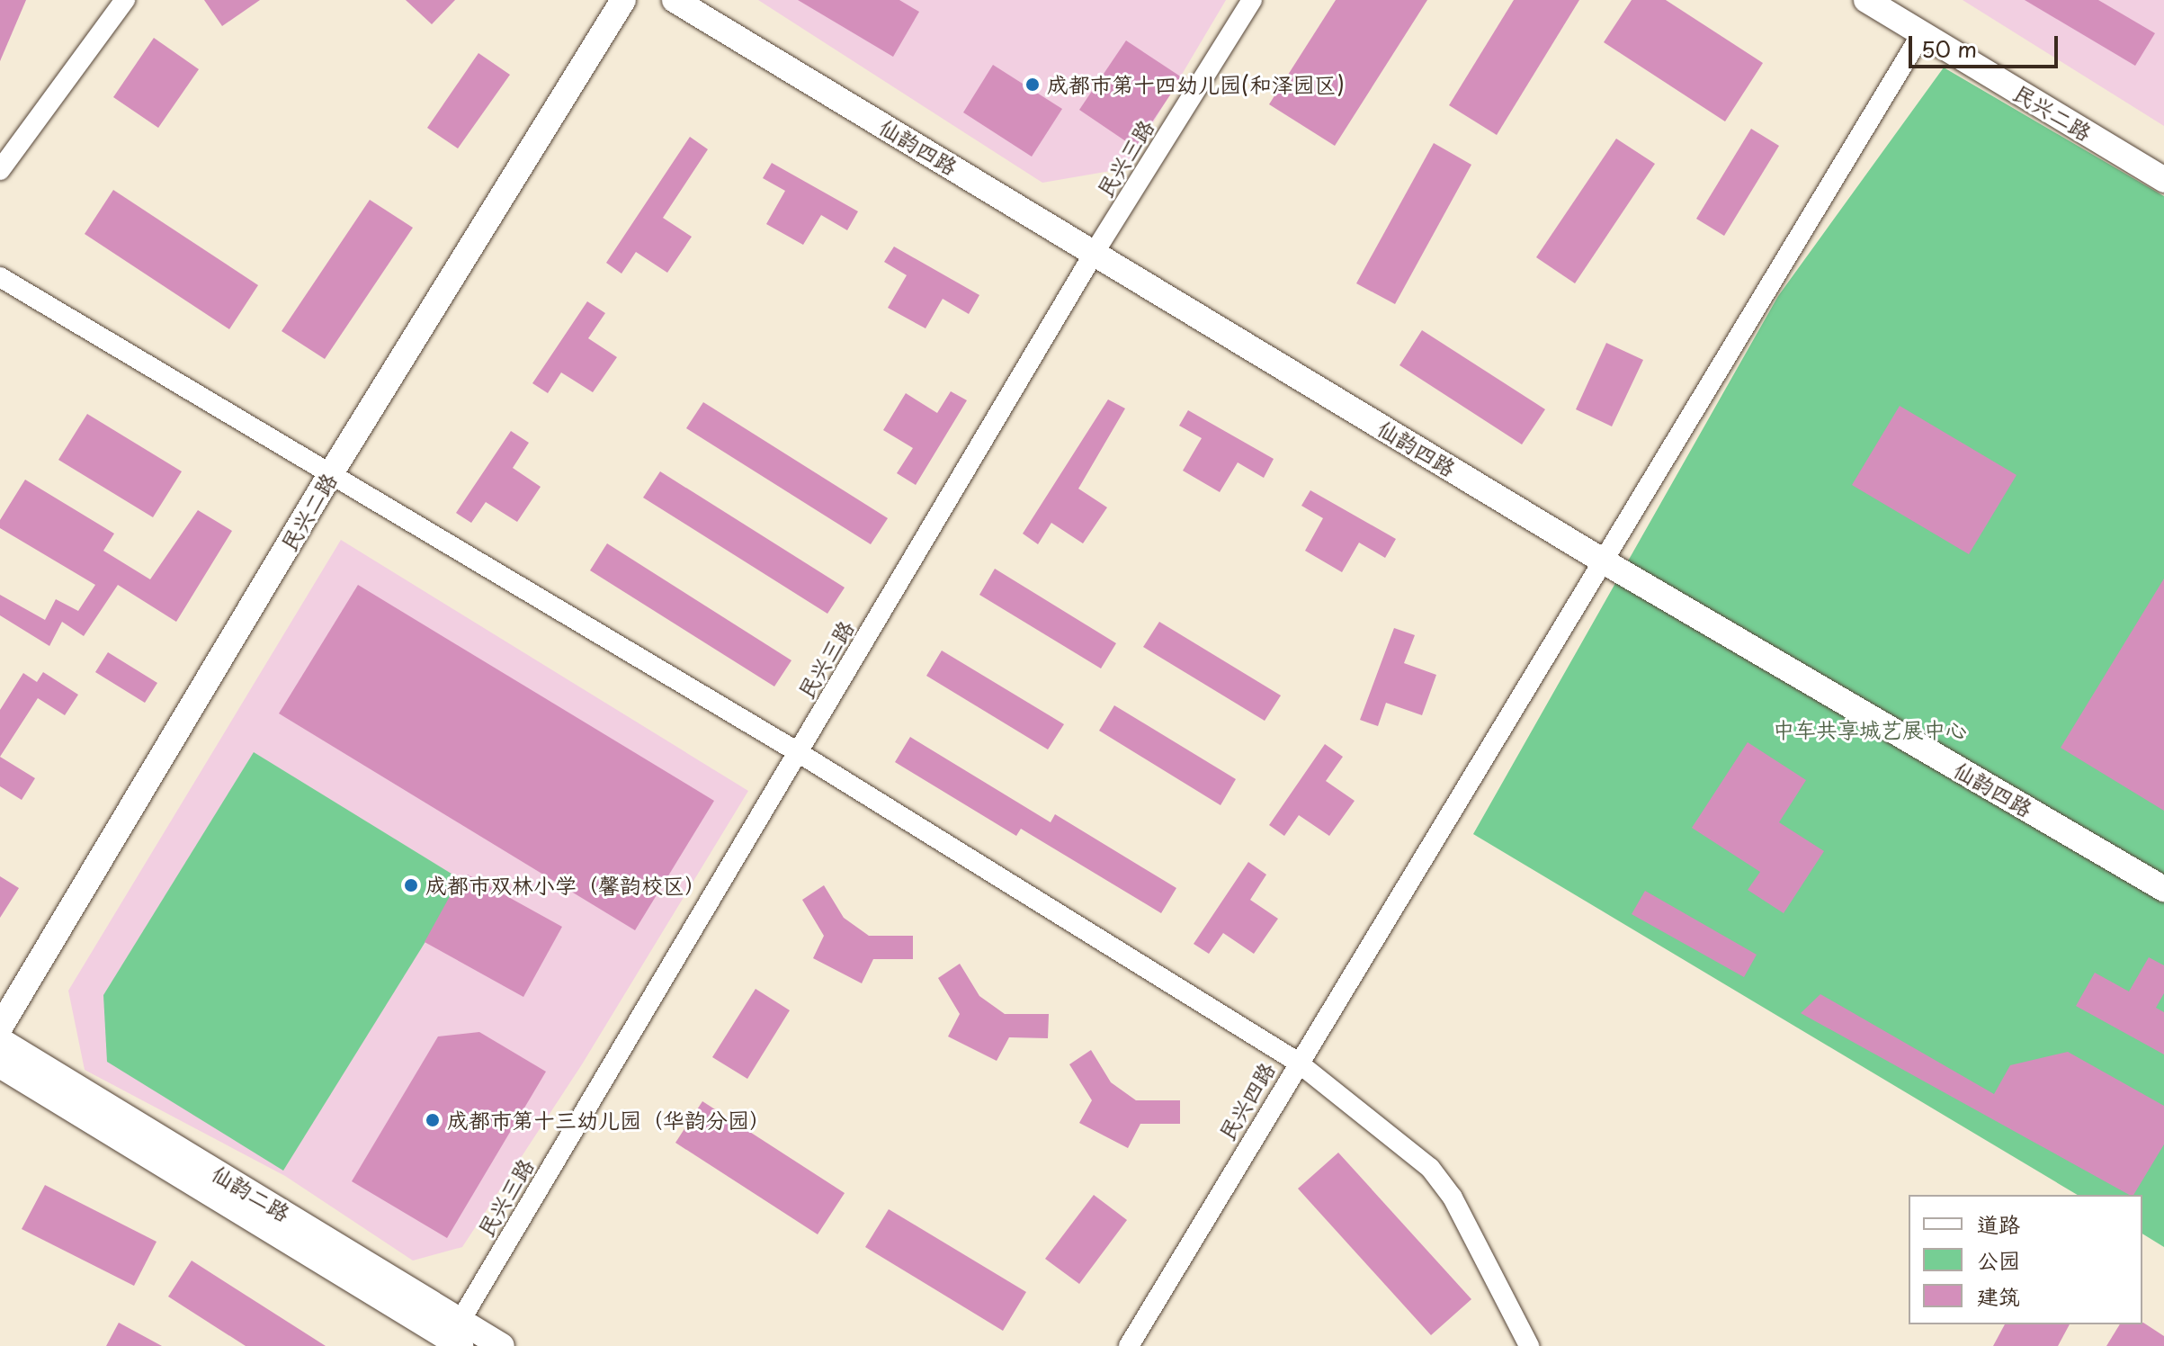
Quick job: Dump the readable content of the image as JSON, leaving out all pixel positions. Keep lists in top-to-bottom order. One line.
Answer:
{"streets":{"street":["民兴二路","仙韵四路","民兴三路","民兴四路","仙韵二路"]},"crossings":[["民兴二路","民兴四路"],["仙韵四路","民兴三路"],["仙韵四路","民兴四路"],["民兴三路","仙韵二路"]],"parks":["中车共享城艺展中心"],"places":["成都市第十四幼儿园(和泽园区)","成都市双林小学（馨韵校区）","成都市第十三幼儿园（华韵分园）"],"legend":["道路","公园","建筑"],"scale_bar":"50 m"}
